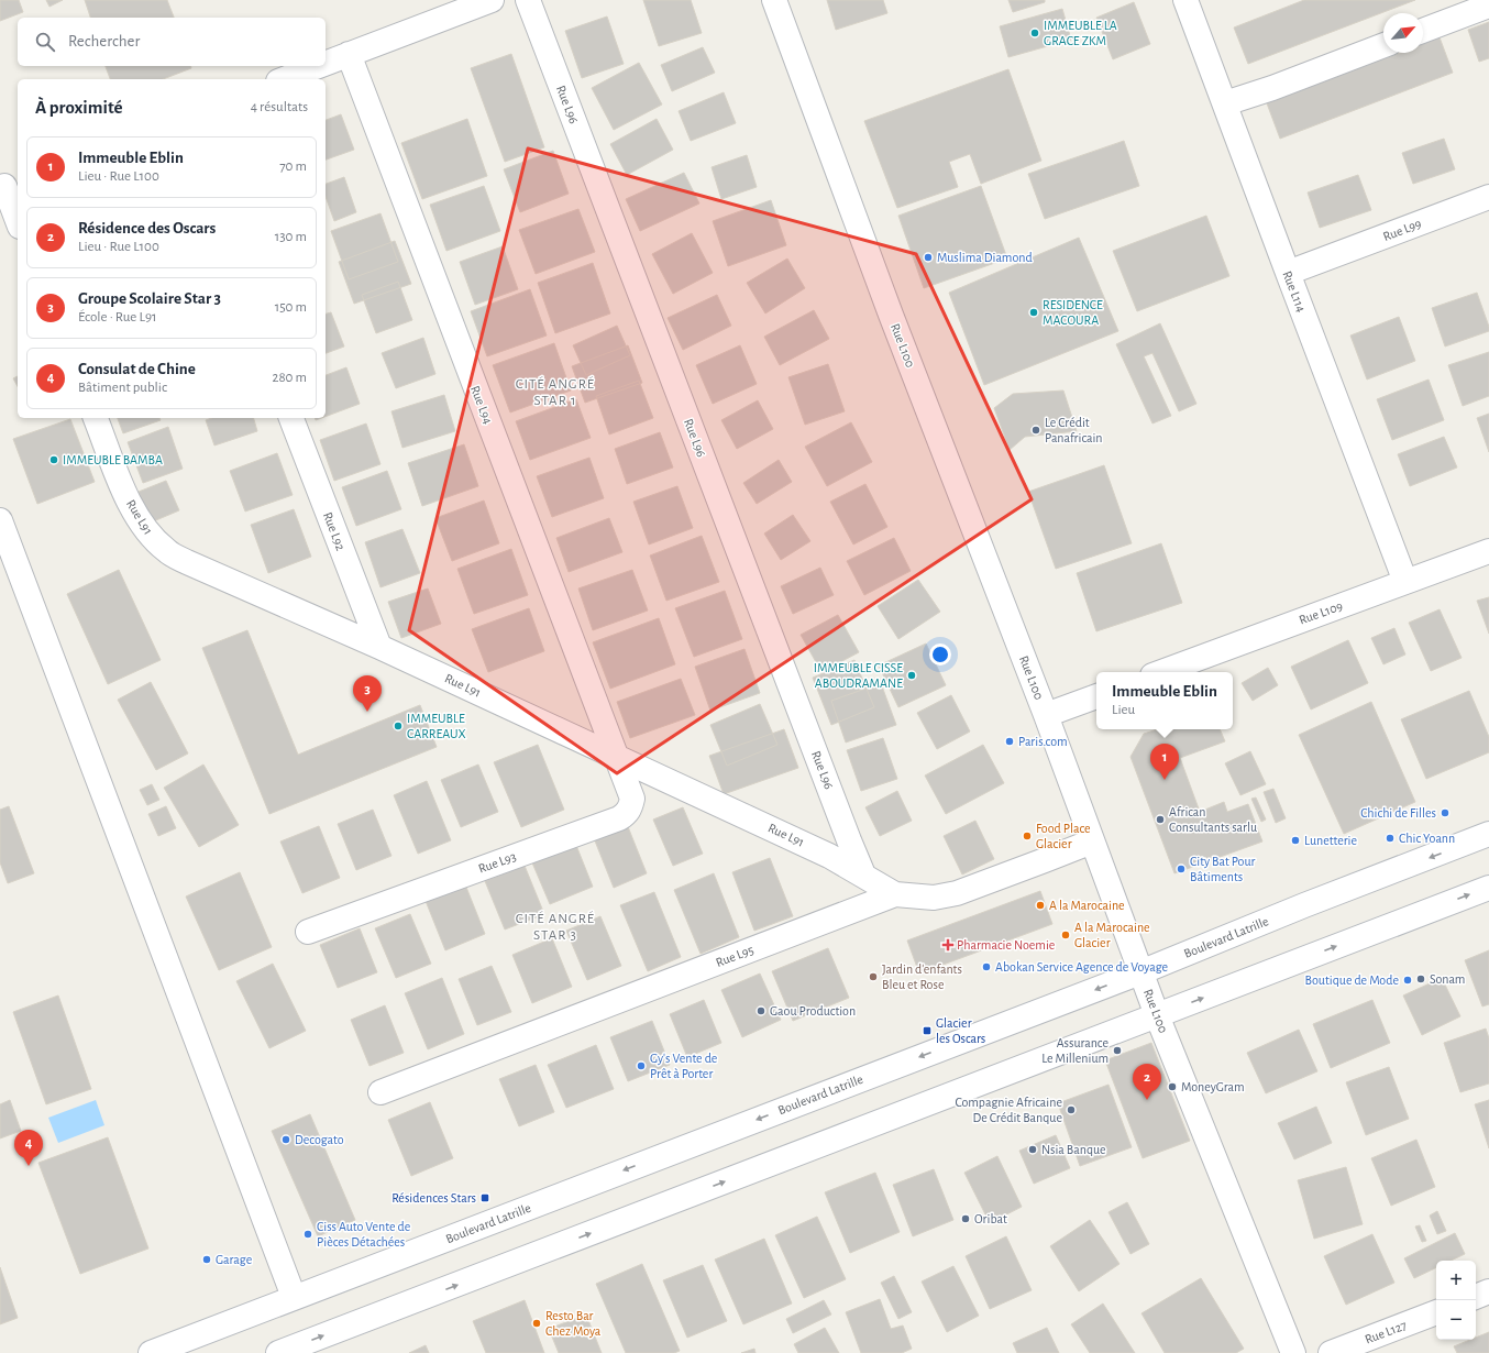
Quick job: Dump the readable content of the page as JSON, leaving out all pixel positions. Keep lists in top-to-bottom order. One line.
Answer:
{"streets":{"street":["Rue L96","Rue L99","Rue L114","Rue L100","Rue L94","Rue L91","Rue L92","Rue L109","Rue L93","Boulevard Latrille","Rue L95","Rue L127"]},"crossings":[["Rue L96","Rue L91"],["Rue L99","Rue L114"],["Rue L114","Rue L109"],["Rue L100","Boulevard Latrille"],["Rue L100","Rue L95"],["Rue L94","Rue L91"],["Rue L94","Rue L93"],["Rue L91","Rue L92"],["Rue L91","Rue L93"],["Rue L91","Rue L95"]],"districts":["CITÉ ANGRÉ STAR 1","CITÉ ANGRÉ STAR 3"],"places":{"other":["IMMEUBLE LA GRACE ZKM","Muslima Diamond","RESIDENCE MACOURA","Le Crédit Panafricain","IMMEUBLE BAMBA","IMMEUBLE CISSE ABOUDRAMANE","IMMEUBLE CARREAUX","Paris.com","Chichi de Filles","African Consultants sarlu","Food Place Glacier","Chic Yoann","Lunetterie","City Bat Pour Bâtiments","A la Marocaine","A la Marocaine Glacier","Abokan Service Agence de Voyage","Jardin d'enfants Bleu et Rose","Sonam","Boutique de Mode","Gaou Production","Assurance Le Millenium","Gy's Vente de Prêt à Porter","MoneyGram","Compagnie Africaine De Crédit Banque","Decogato","Nsia Banque","Oribat","Ciss Auto Vente de Pièces Détachées","Garage","Resto Bar Chez Moya"],"health":["Pharmacie Noemie"],"transit":["Glacier les Oscars","Résidences Stars"]},"north":"top right","page":{"search":"Rechercher","heading":["À proximité","4 résultats"],"list":[{"mark":"1","name":"Immeuble Eblin","note":"Lieu · Rue L100","value":"70 m"},{"mark":"2","name":"Résidence des Oscars","note":"Lieu · Rue L100","value":"130 m"},{"mark":"3","name":"Groupe Scolaire Star 3","note":"École · Rue L91","value":"150 m"},{"mark":"4","name":"Consulat de Chine","note":"Bâtiment public","value":"280 m"}],"popup":["Immeuble Eblin","Lieu"],"pins":["3","1","2","4"],"map_buttons":["+","−"]}}
